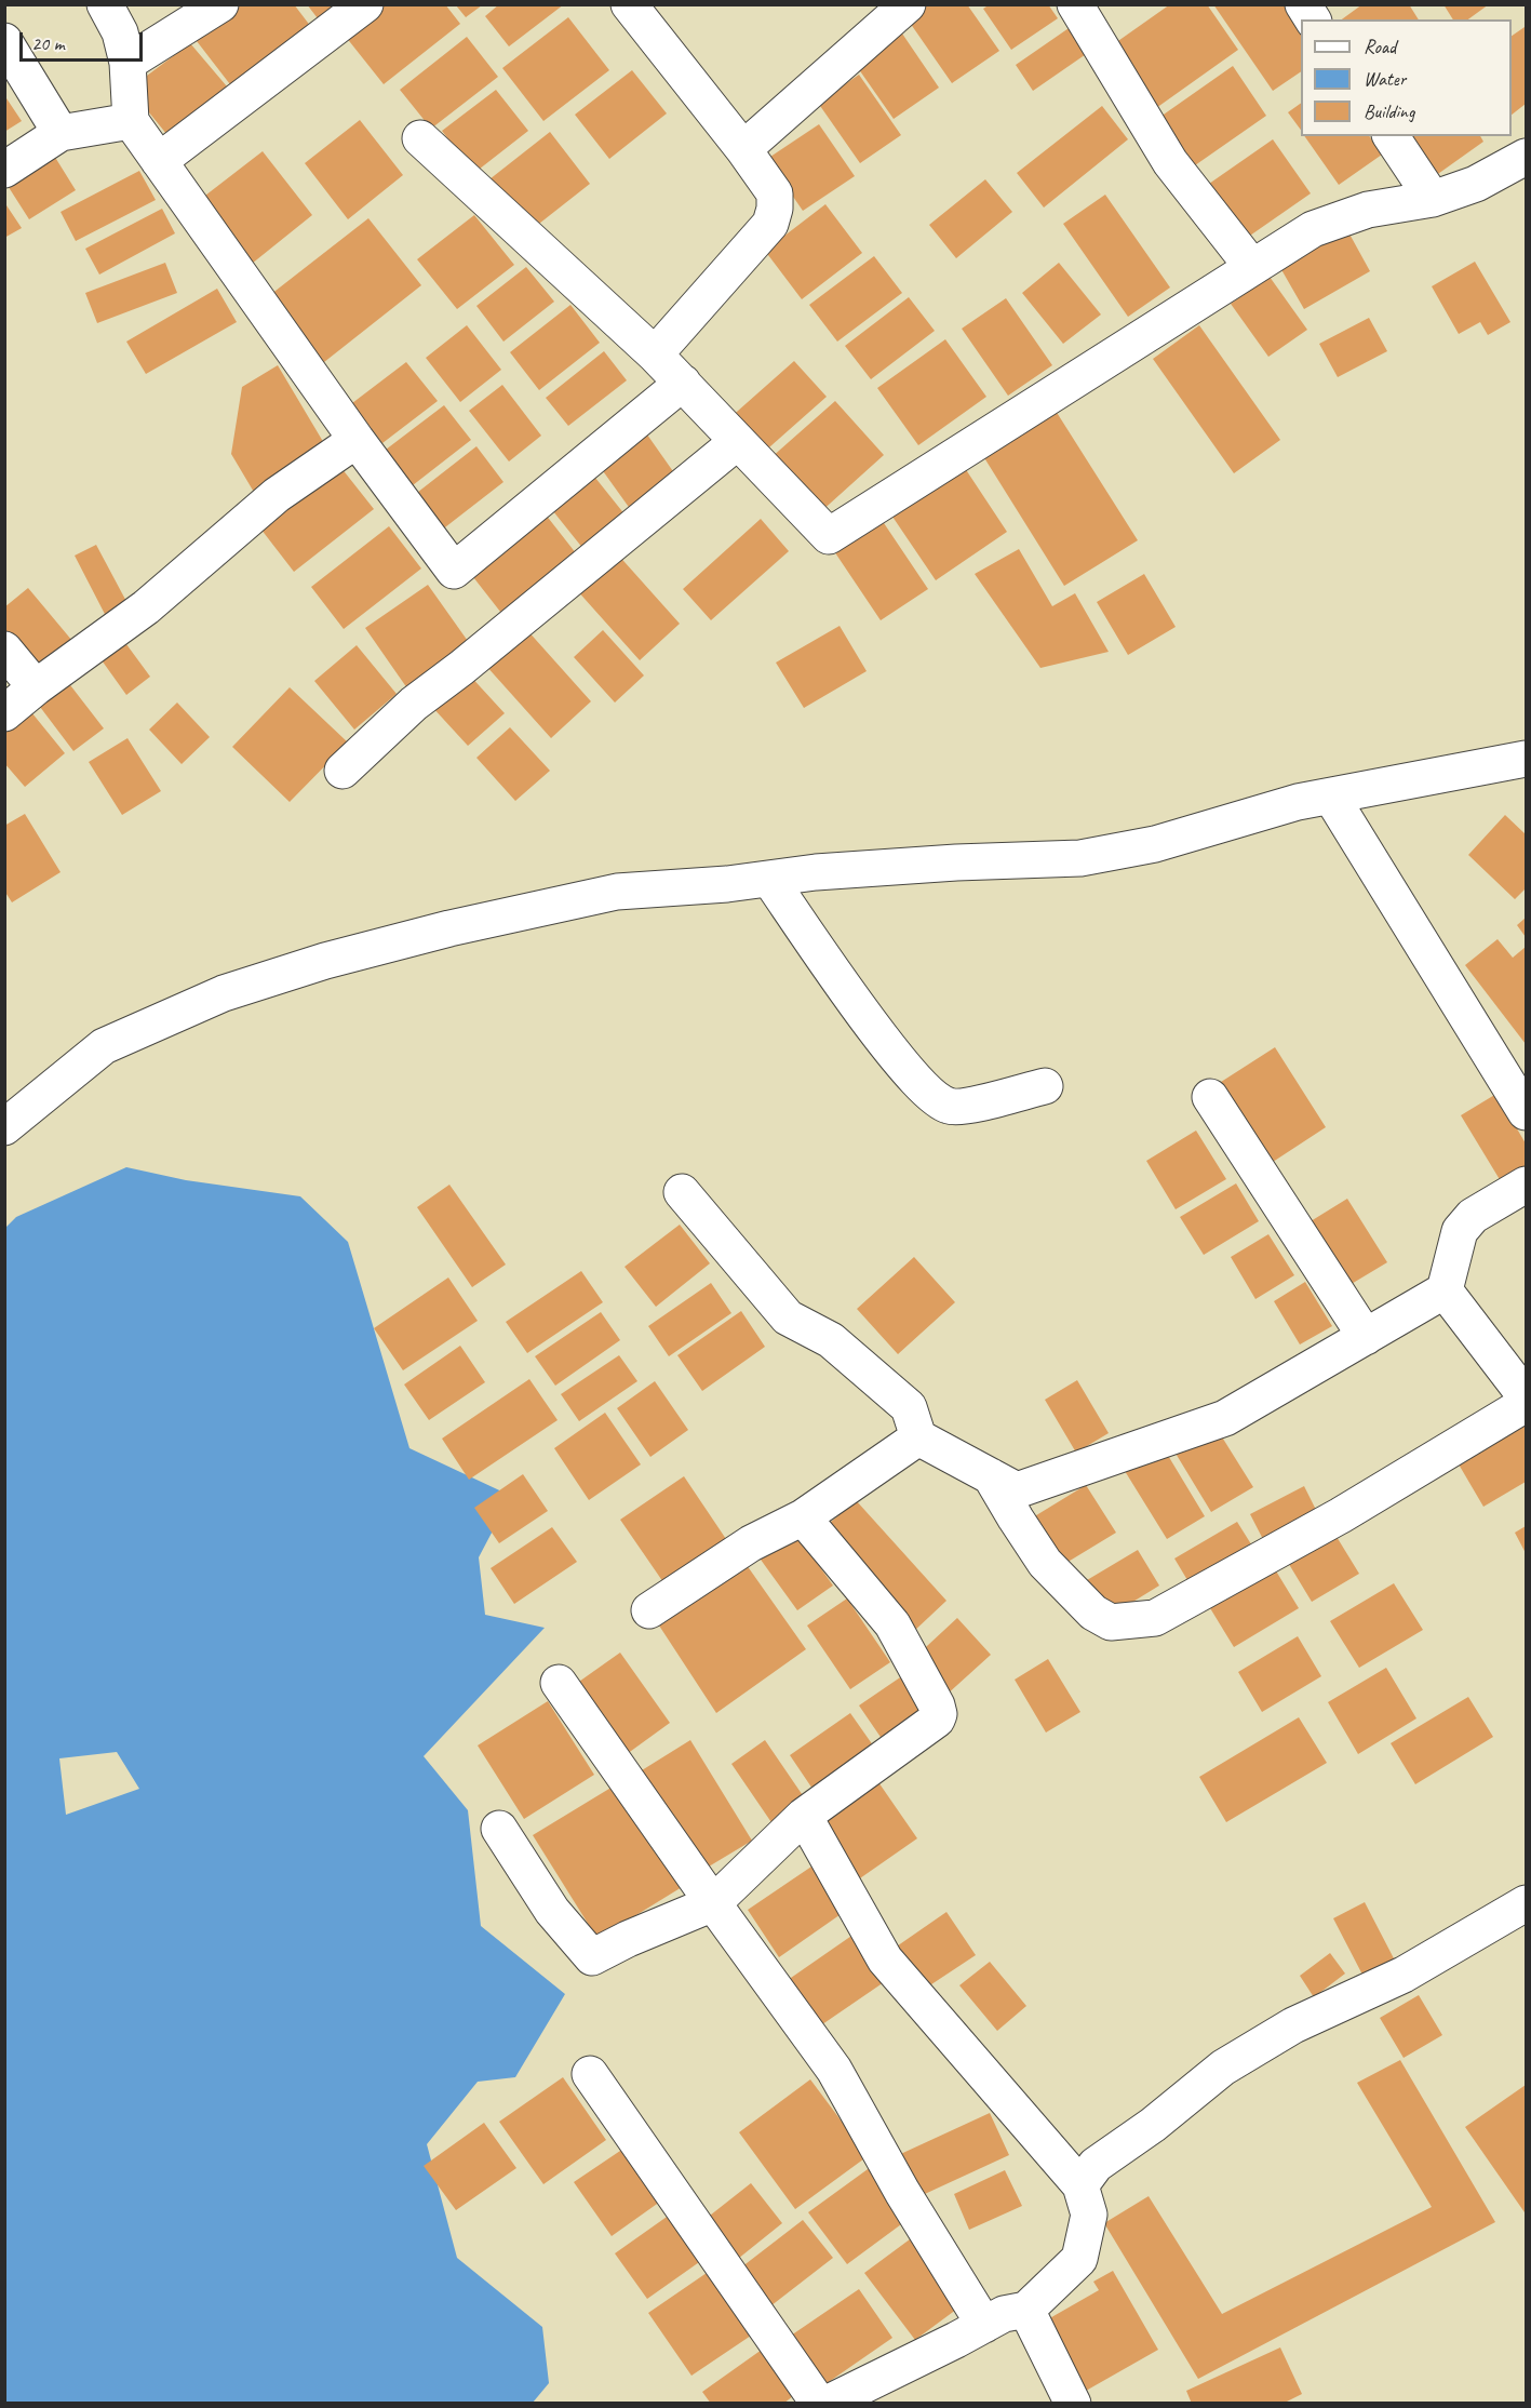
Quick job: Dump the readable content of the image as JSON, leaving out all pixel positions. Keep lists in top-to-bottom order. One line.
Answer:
{"legend":["Road","Water","Building"],"scale_bar":"20 m"}
